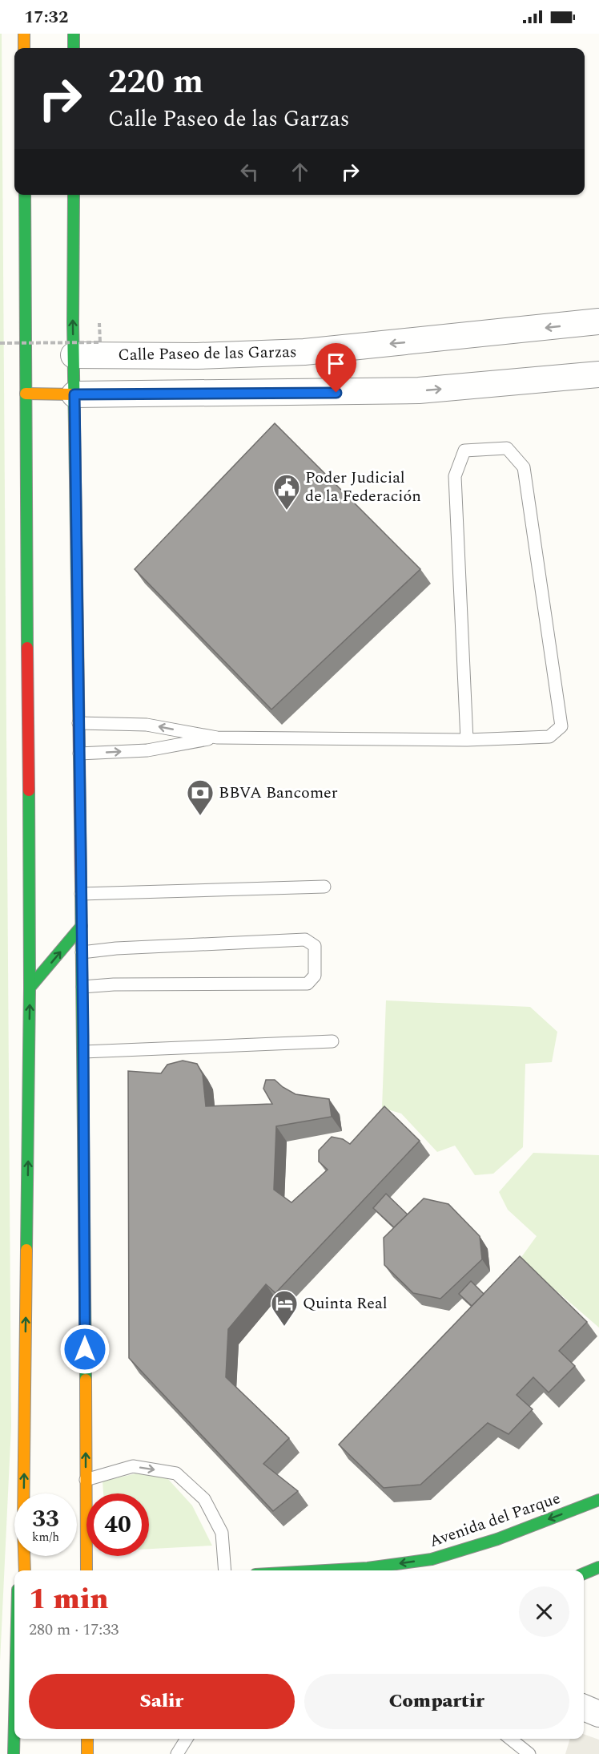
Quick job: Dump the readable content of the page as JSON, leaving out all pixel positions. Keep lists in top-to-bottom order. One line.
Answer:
{"streets":{"street":["Calle Paseo de las Garzas","Avenida del Parque"]},"one_way":["Avenida del Parque"],"places":{"public building":["Poder Judicial de la Federación"],"bank":["BBVA Bancomer"],"hotel":["Quinta Real"]},"page":{"status":"17:32","turn":["220 m","Calle Paseo de las Garzas"],"speed":"33 km/h","limit":"40","heading":["1 min","280 m · 17:33"],"buttons":["Salir","Compartir"]}}
